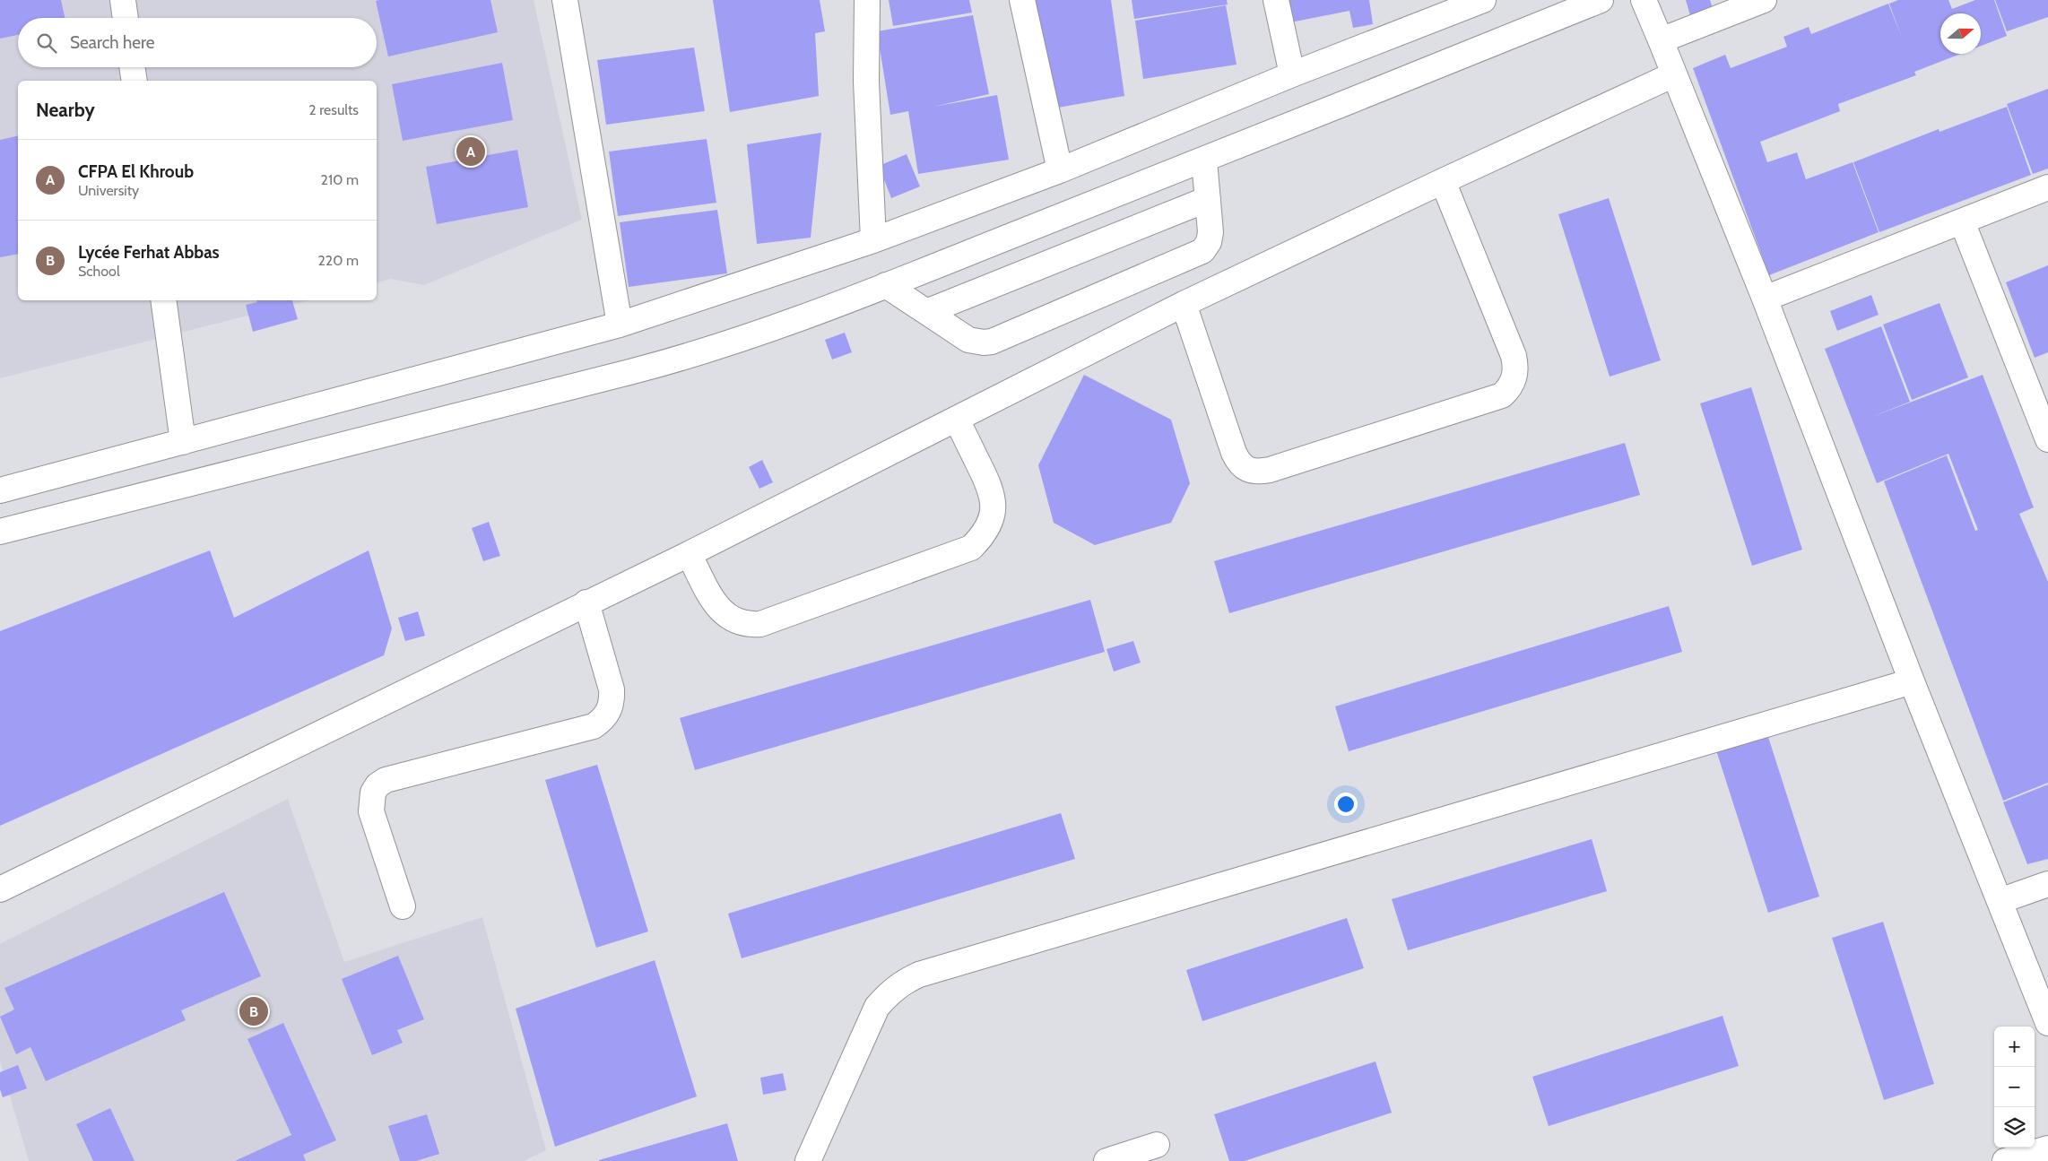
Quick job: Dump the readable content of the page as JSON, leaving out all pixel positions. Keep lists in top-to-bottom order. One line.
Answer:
{"north":"right","page":{"search":"Search here","heading":["Nearby","2 results"],"pins":["A","B"],"list":[{"mark":"A","name":"CFPA El Khroub","note":"University","value":"210 m"},{"mark":"B","name":"Lycée Ferhat Abbas","note":"School","value":"220 m"}],"map_buttons":["+","−"]}}
